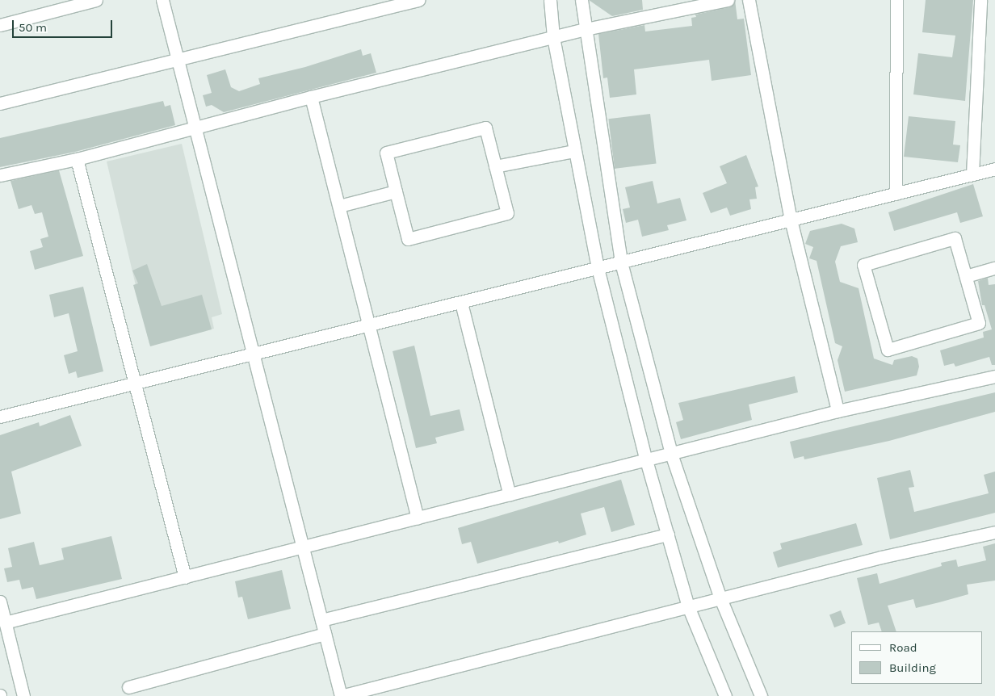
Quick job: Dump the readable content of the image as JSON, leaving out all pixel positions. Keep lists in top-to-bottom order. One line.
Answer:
{"legend":["Road","Building"],"scale_bar":"50 m"}
